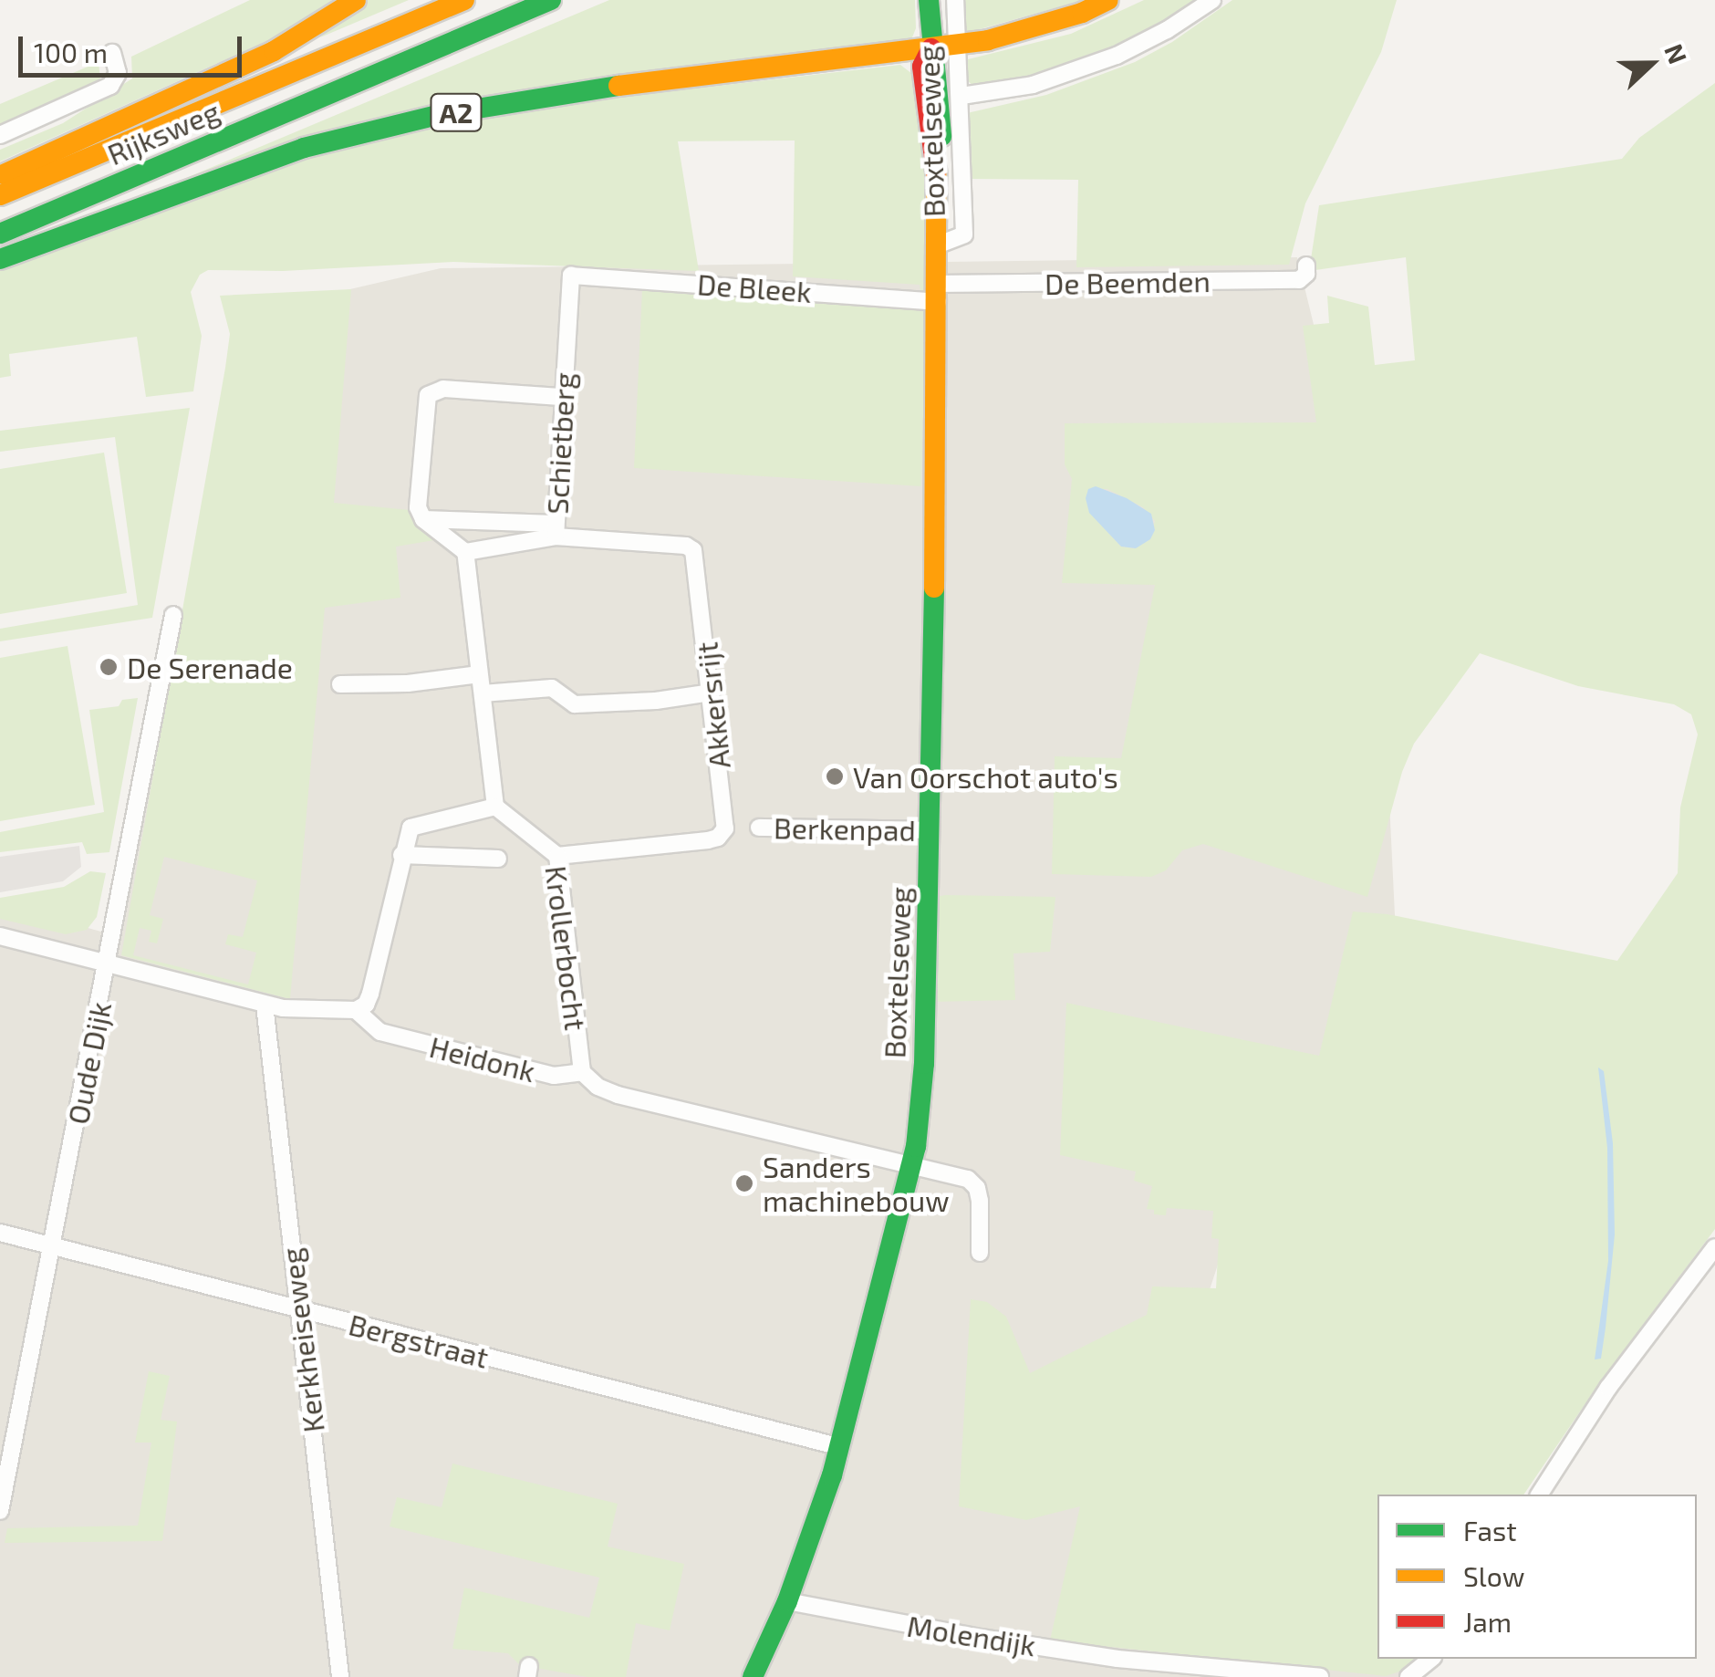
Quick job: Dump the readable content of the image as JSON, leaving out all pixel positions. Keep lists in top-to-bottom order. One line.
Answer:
{"streets":{"main road":["A2","Boxtelseweg","Rijksweg"],"street":["De Beemden","De Bleek","Schietberg","Akkersrijt","Berkenpad","Krollerbocht","Heidonk","Oude Dijk","Kerkheiseweg","Bergstraat","Molendijk"]},"crossings":[["A2","Boxtelseweg"],["Boxtelseweg","De Beemden"],["Boxtelseweg","De Bleek"],["Boxtelseweg","Berkenpad"],["Boxtelseweg","Bergstraat"],["Boxtelseweg","Molendijk"],["De Beemden","De Bleek"],["De Bleek","Schietberg"],["Schietberg","Akkersrijt"],["Akkersrijt","Krollerbocht"],["Krollerbocht","Heidonk"],["Oude Dijk","Bergstraat"],["Kerkheiseweg","Bergstraat"]],"places":["De Serenade","Van Oorschot auto's","Sanders machinebouw"],"legend":["Fast","Slow","Jam"],"scale_bar":"100 m","north":"right"}
